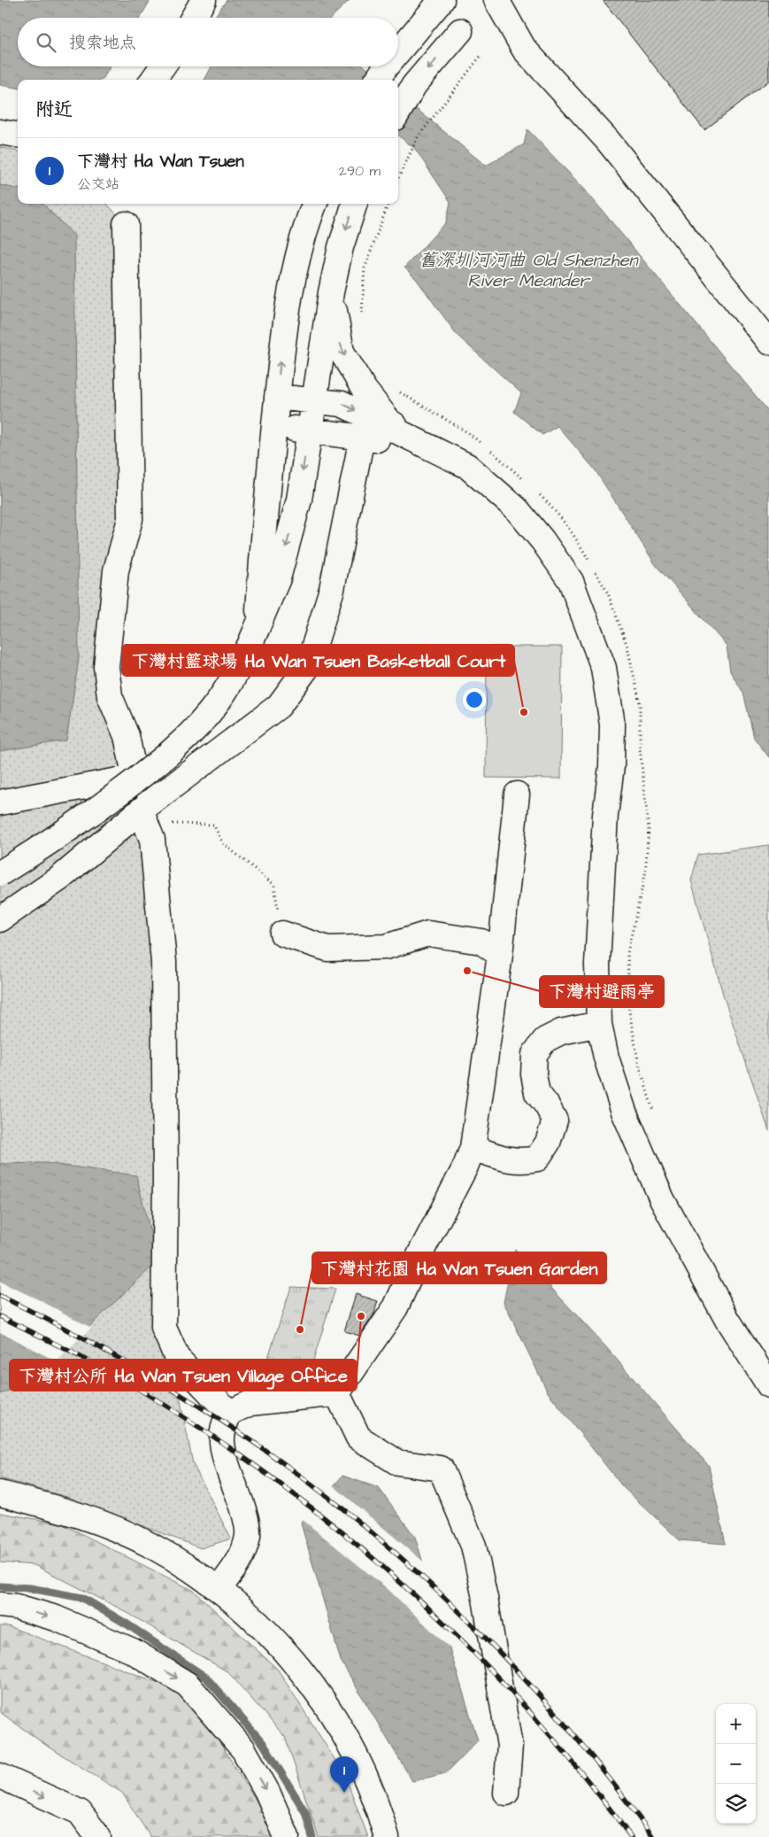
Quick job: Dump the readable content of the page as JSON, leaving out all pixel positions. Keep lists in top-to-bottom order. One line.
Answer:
{"water":["舊深圳河河曲 Old Shenzhen River Meander"],"places":["下灣村籃球場 Ha Wan Tsuen Basketball Court","下灣村避雨亭","下灣村公所 Ha Wan Tsuen Village Office","下灣村花園 Ha Wan Tsuen Garden"],"page":{"search":"搜索地点","heading":"附近","list":[{"mark":"1","name":"下灣村 Ha Wan Tsuen","note":"公交站","value":"290 m"}],"map_buttons":["+","−"],"pins":"1"}}
